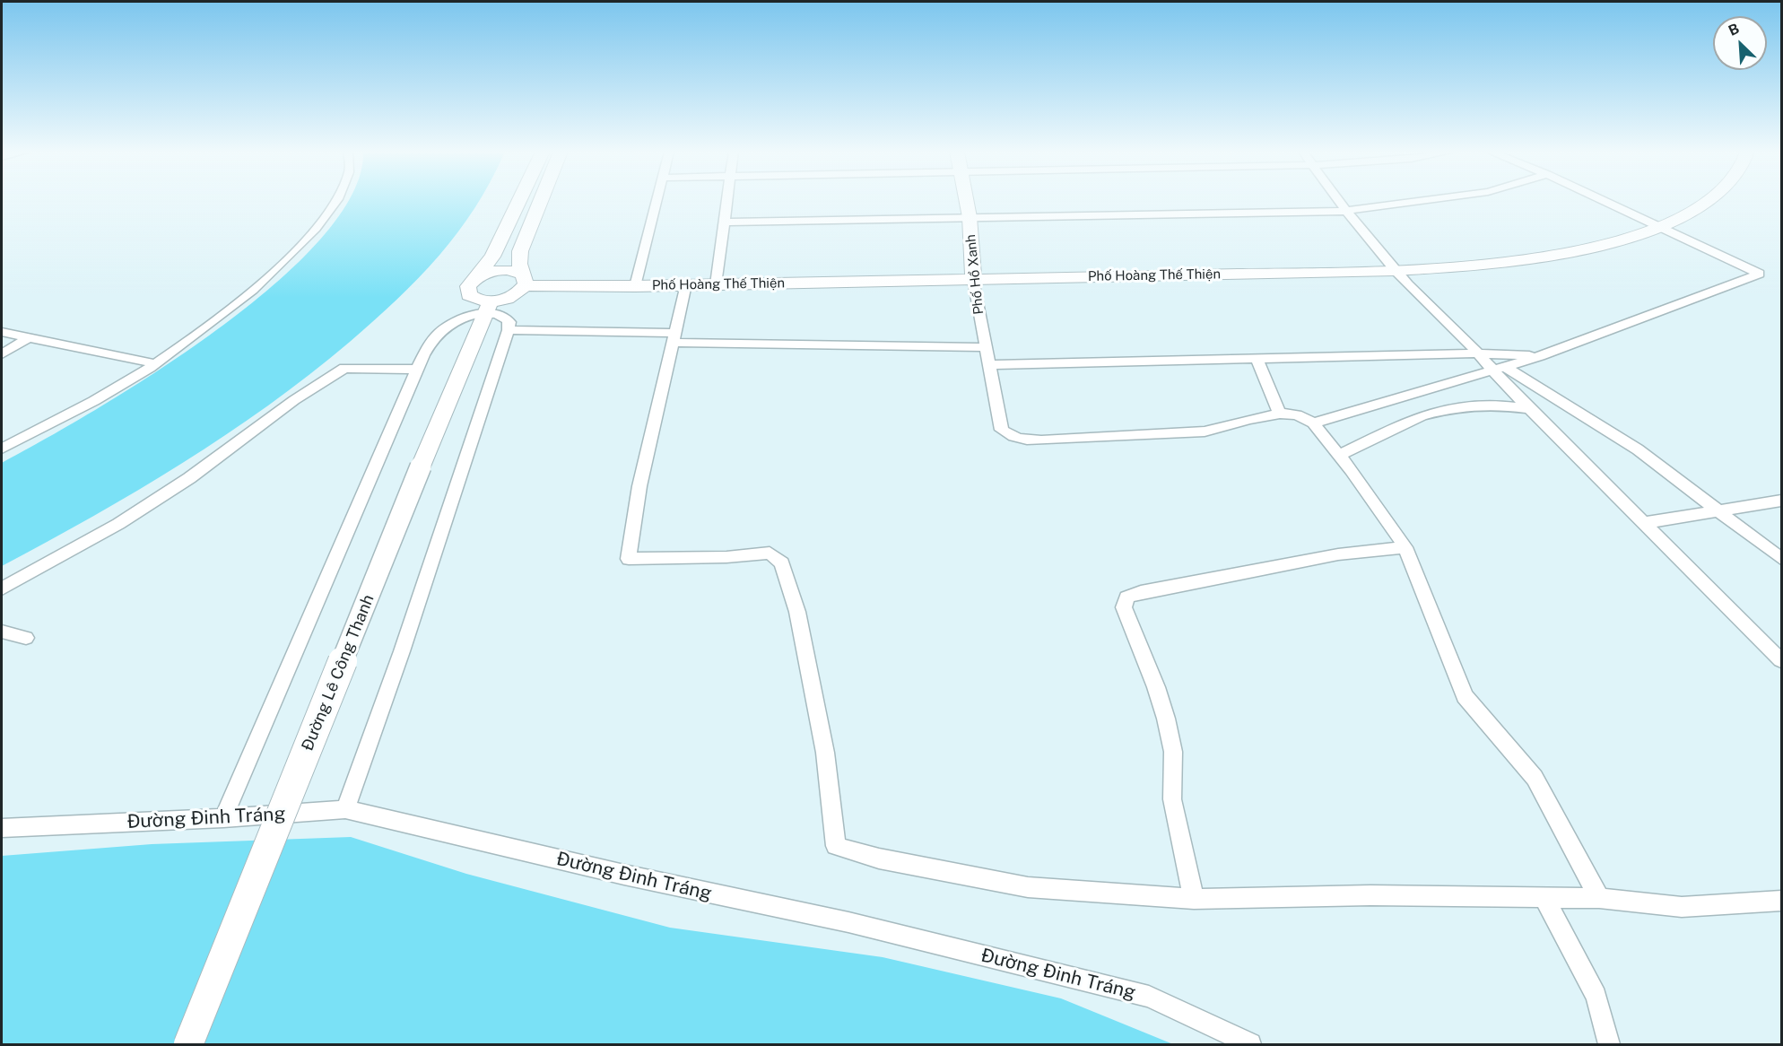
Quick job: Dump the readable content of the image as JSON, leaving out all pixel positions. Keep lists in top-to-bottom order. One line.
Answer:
{"streets":{"street":["Phố Hồ Xanh","Phố Hoàng Thế Thiện","Đường Lê Công Thanh","Đường Đinh Tráng"]},"crossings":[["Phố Hồ Xanh","Phố Hoàng Thế Thiện"]],"north":"top left"}
